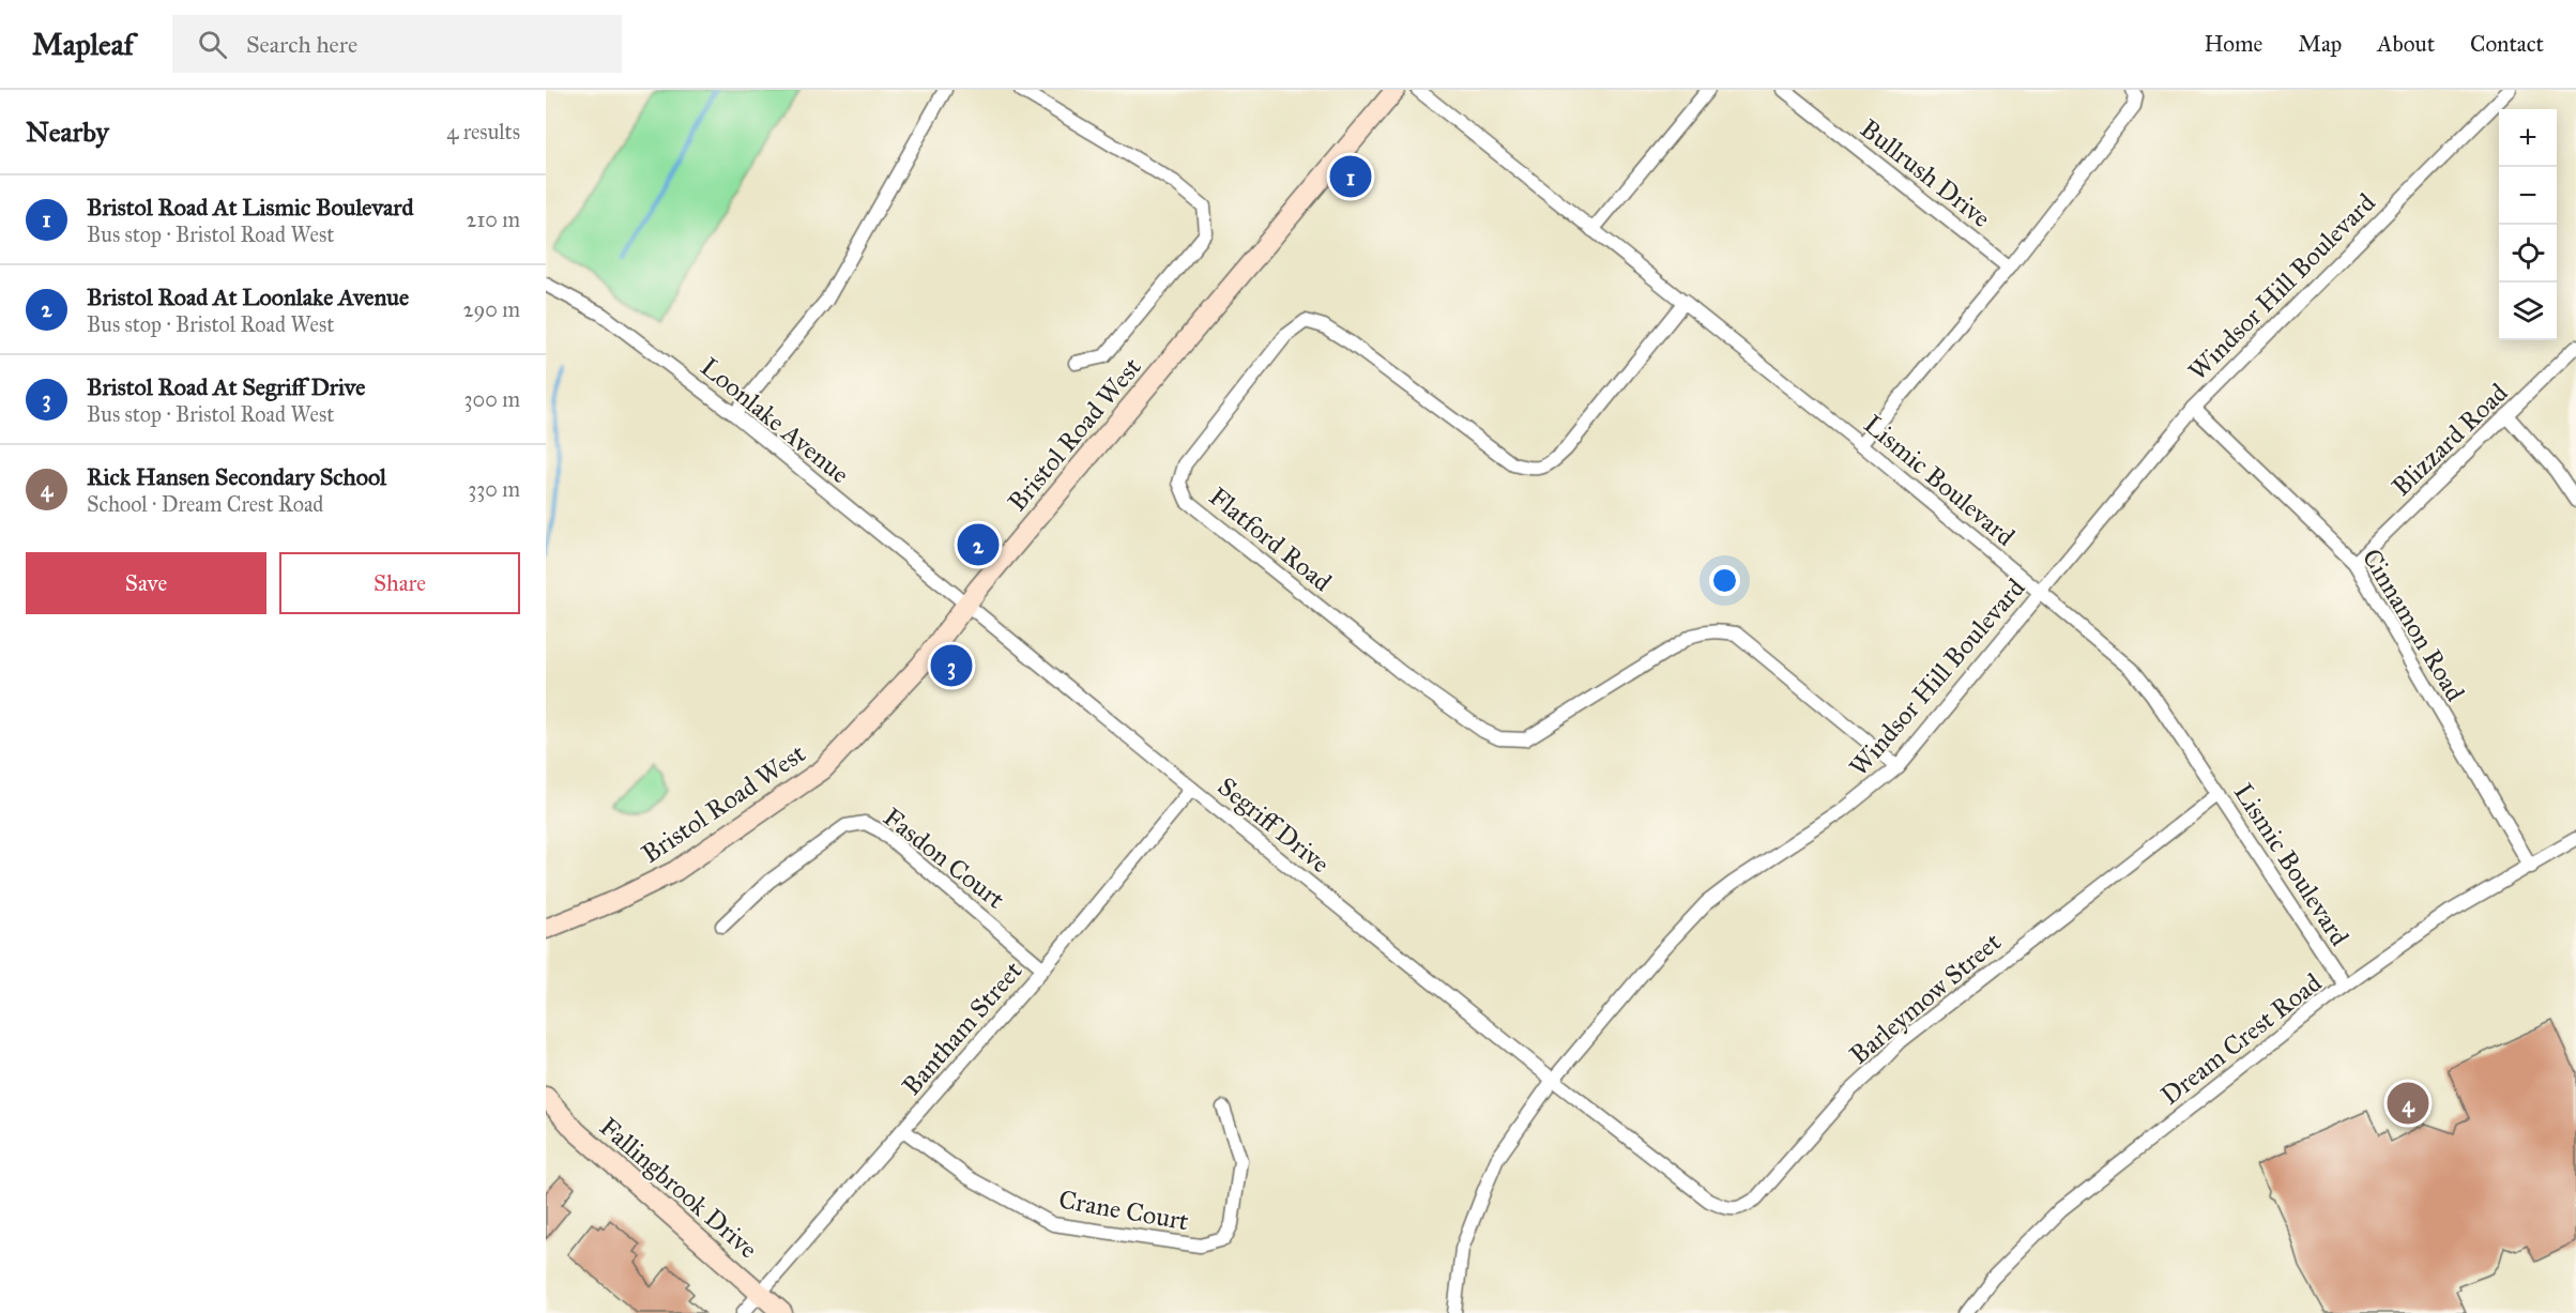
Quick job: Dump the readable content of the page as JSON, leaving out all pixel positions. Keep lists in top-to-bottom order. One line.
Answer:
{"streets":{"street":["Bullrush Drive","Windsor Hill Boulevard","Loonlake Avenue","Bristol Road West","Blizzard Road","Lismic Boulevard","Flatford Road","Cinnamon Road","Segriff Drive","Fasdon Court","Barleymow Street","Bantham Street","Dream Crest Road","Fallingbrook Drive","Crane Court"]},"crossings":[["Windsor Hill Boulevard","Lismic Boulevard"],["Windsor Hill Boulevard","Flatford Road"],["Windsor Hill Boulevard","Cinnamon Road"],["Windsor Hill Boulevard","Segriff Drive"],["Windsor Hill Boulevard","Barleymow Street"],["Loonlake Avenue","Bristol Road West"],["Loonlake Avenue","Segriff Drive"],["Bristol Road West","Segriff Drive"],["Blizzard Road","Cinnamon Road"],["Lismic Boulevard","Flatford Road"],["Lismic Boulevard","Barleymow Street"],["Lismic Boulevard","Dream Crest Road"],["Cinnamon Road","Dream Crest Road"],["Segriff Drive","Barleymow Street"],["Segriff Drive","Bantham Street"],["Fasdon Court","Bantham Street"],["Bantham Street","Fallingbrook Drive"],["Bantham Street","Crane Court"]],"page":{"header":"Mapleaf","search":"Search here","nav":["Home","Map","About","Contact"],"heading":["Nearby","4 results"],"map_buttons":["+","−"],"pins":["1","2","3","4"],"list":[{"mark":"1","name":"Bristol Road At Lismic Boulevard","note":"Bus stop · Bristol Road West","value":"210 m"},{"mark":"2","name":"Bristol Road At Loonlake Avenue","note":"Bus stop · Bristol Road West","value":"290 m"},{"mark":"3","name":"Bristol Road At Segriff Drive","note":"Bus stop · Bristol Road West","value":"300 m"},{"mark":"4","name":"Rick Hansen Secondary School","note":"School · Dream Crest Road","value":"330 m"}],"buttons":["Save","Share"]}}
